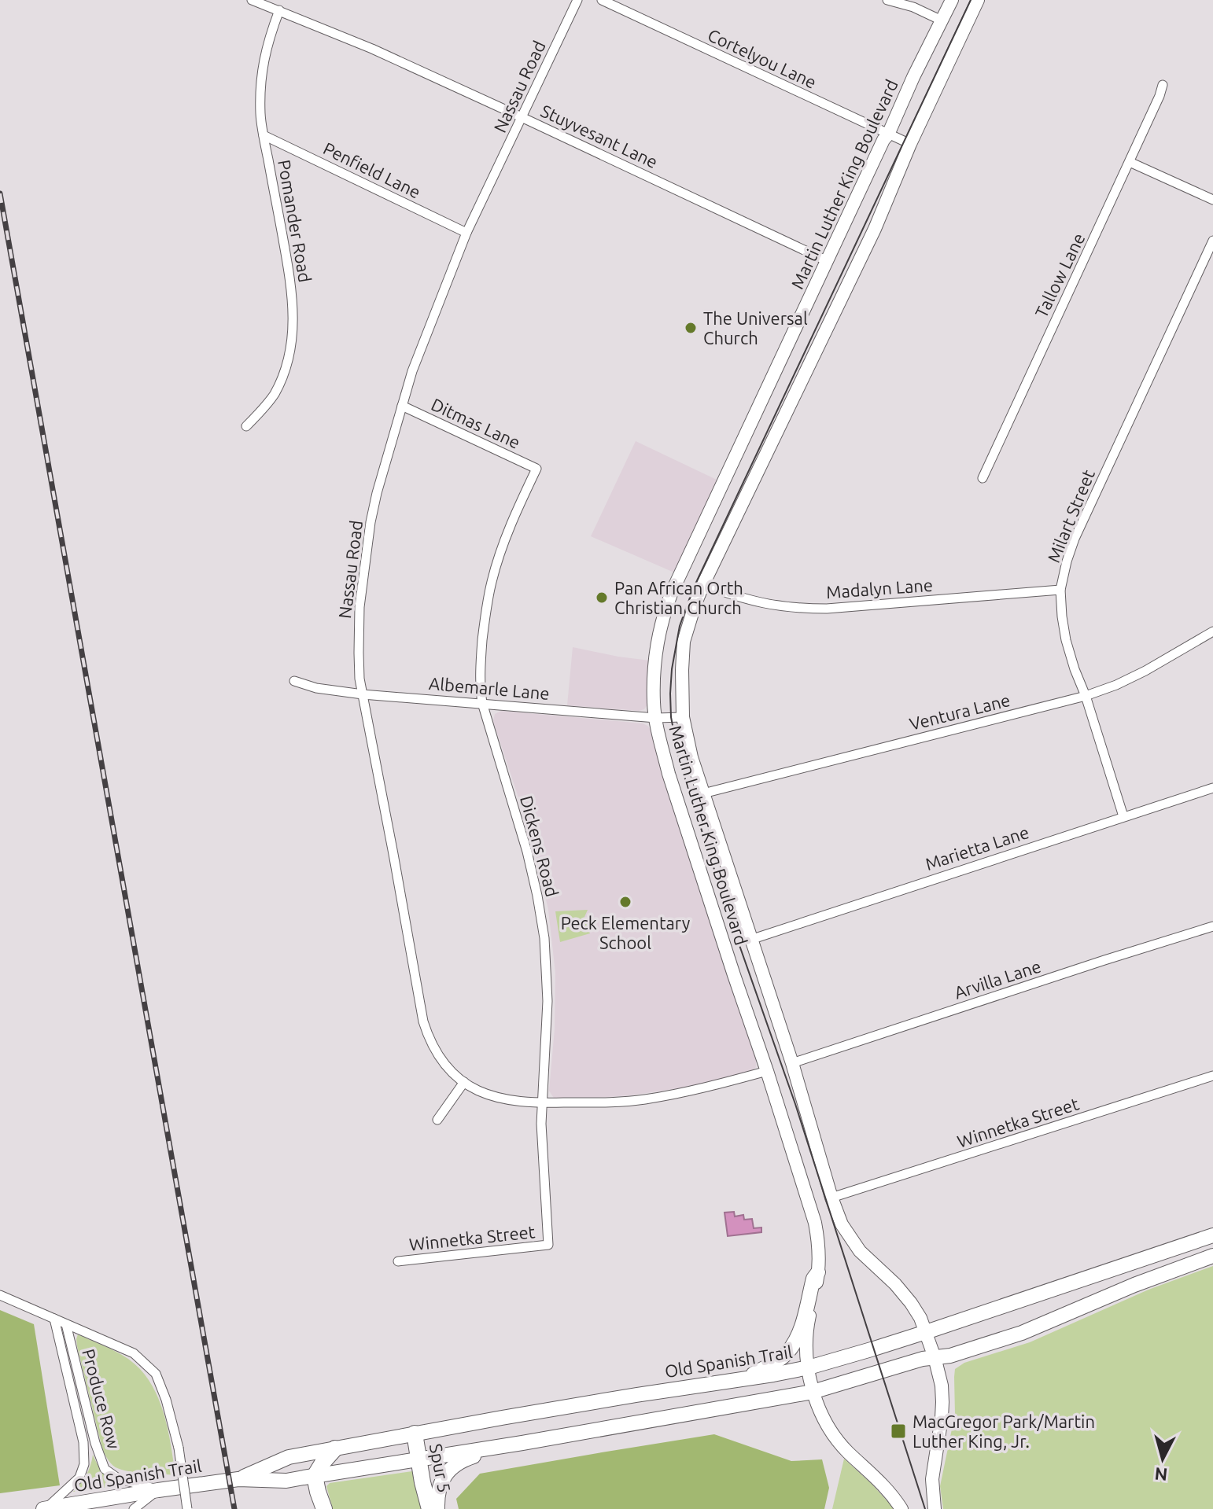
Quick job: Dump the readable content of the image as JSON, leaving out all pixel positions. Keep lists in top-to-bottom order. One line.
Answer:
{"streets":{"highway":["Spur 5"],"main road":["Martin Luther King Boulevard","Old Spanish Trail"],"street":["Cortelyou Lane","Nassau Road","Stuyvesant Lane","Penfield Lane","Pomander Road","Tallow Lane","Ditmas Lane","Milart Street","Madalyn Lane","Albemarle Lane","Ventura Lane","Dickens Road","Marietta Lane","Arvilla Lane","Winnetka Street","Produce Row"]},"crossings":[["Cortelyou Lane","Martin Luther King Boulevard"],["Nassau Road","Stuyvesant Lane"],["Nassau Road","Penfield Lane"],["Nassau Road","Ditmas Lane"],["Nassau Road","Albemarle Lane"],["Nassau Road","Dickens Road"],["Stuyvesant Lane","Martin Luther King Boulevard"],["Stuyvesant Lane","Pomander Road"],["Penfield Lane","Pomander Road"],["Martin Luther King Boulevard","Madalyn Lane"],["Martin Luther King Boulevard","Albemarle Lane"],["Martin Luther King Boulevard","Ventura Lane"],["Martin Luther King Boulevard","Marietta Lane"],["Martin Luther King Boulevard","Arvilla Lane"],["Martin Luther King Boulevard","Winnetka Street"],["Martin Luther King Boulevard","Old Spanish Trail"],["Ditmas Lane","Dickens Road"],["Milart Street","Madalyn Lane"],["Milart Street","Ventura Lane"],["Milart Street","Marietta Lane"],["Albemarle Lane","Dickens Road"],["Dickens Road","Winnetka Street"],["Old Spanish Trail","Produce Row"],["Old Spanish Trail","Spur 5"]],"places":{"other":["The Universal Church","Pan African Orth Christian Church","Peck Elementary School"],"transit":["MacGregor Park/Martin Luther King, Jr."]},"north":"bottom"}
